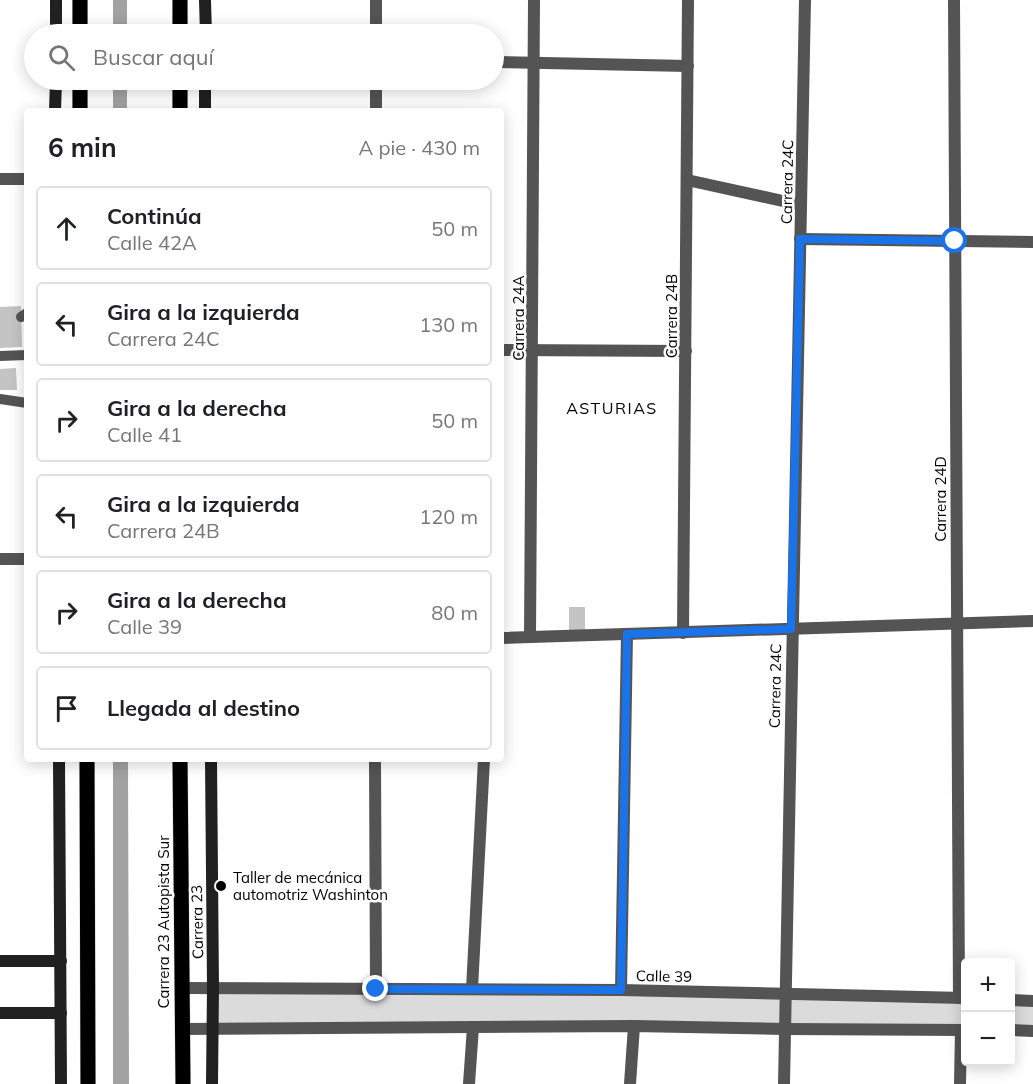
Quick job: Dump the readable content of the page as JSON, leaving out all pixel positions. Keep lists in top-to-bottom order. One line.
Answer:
{"streets":{"main road":["Carrera 23 Autopista Sur"],"street":["Carrera 24C","Carrera 24B","Carrera 24A","Carrera 24D","Carrera 23","Calle 39"]},"crossings":[["Carrera 24C","Calle 39"],["Carrera 23 Autopista Sur","Calle 39"],["Carrera 23","Calle 39"]],"districts":["ASTURIAS"],"places":["Taller de mecánica automotriz Washinton"],"page":{"search":"Buscar aquí","heading":["6 min","A pie · 430 m"],"list":[["Continúa","Calle 42A","50 m"],["Gira a la izquierda","Carrera 24C","130 m"],["Gira a la derecha","Calle 41","50 m"],["Gira a la izquierda","Carrera 24B","120 m"],["Gira a la derecha","Calle 39","80 m"],"Llegada al destino"],"map_buttons":["+","−"]}}
